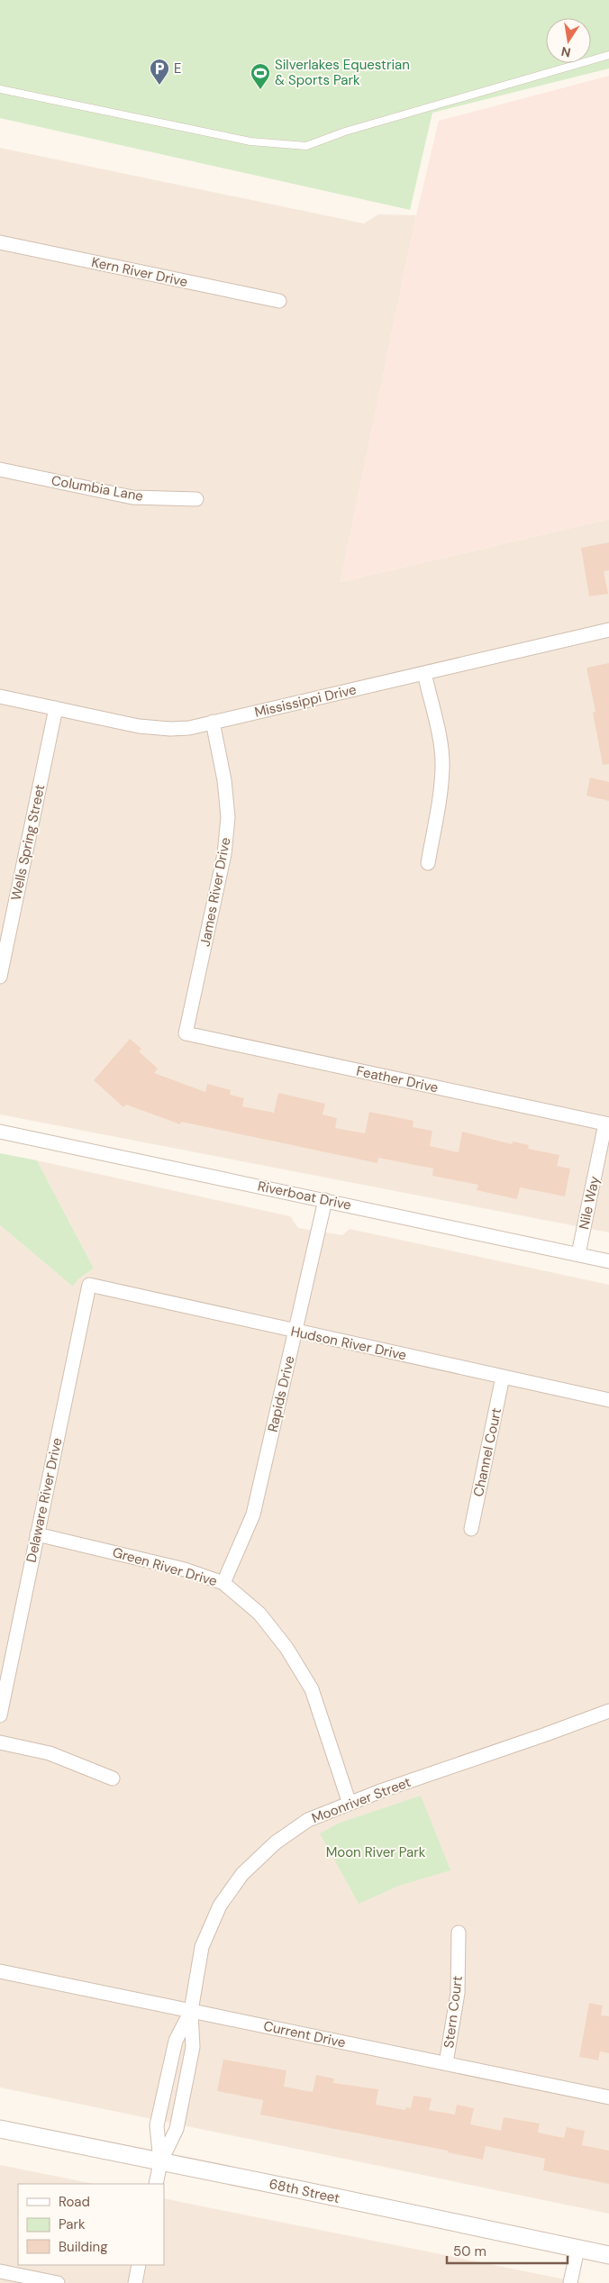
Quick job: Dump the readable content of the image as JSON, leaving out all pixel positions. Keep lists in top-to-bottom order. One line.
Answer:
{"streets":{"street":["Kern River Drive","Columbia Lane","Mississippi Drive","Wells Spring Street","James River Drive","Feather Drive","Riverboat Drive","Nile Way","Hudson River Drive","Rapids Drive","Channel Court","Delaware River Drive","Green River Drive","Moonriver Street","Stern Court","Current Drive","68th Street"]},"crossings":[["Mississippi Drive","Wells Spring Street"],["Mississippi Drive","James River Drive"],["James River Drive","Feather Drive"],["Feather Drive","Nile Way"],["Riverboat Drive","Nile Way"],["Riverboat Drive","Rapids Drive"],["Hudson River Drive","Rapids Drive"],["Hudson River Drive","Channel Court"],["Hudson River Drive","Delaware River Drive"],["Rapids Drive","Green River Drive"],["Delaware River Drive","Green River Drive"],["Green River Drive","Moonriver Street"],["Moonriver Street","Current Drive"],["Moonriver Street","68th Street"],["Stern Court","Current Drive"]],"parks":["Moon River Park"],"places":{"parking":["E"],"sports":["Silverlakes Equestrian & Sports Park"]},"legend":["Road","Park","Building"],"scale_bar":"50 m","north":"bottom"}
